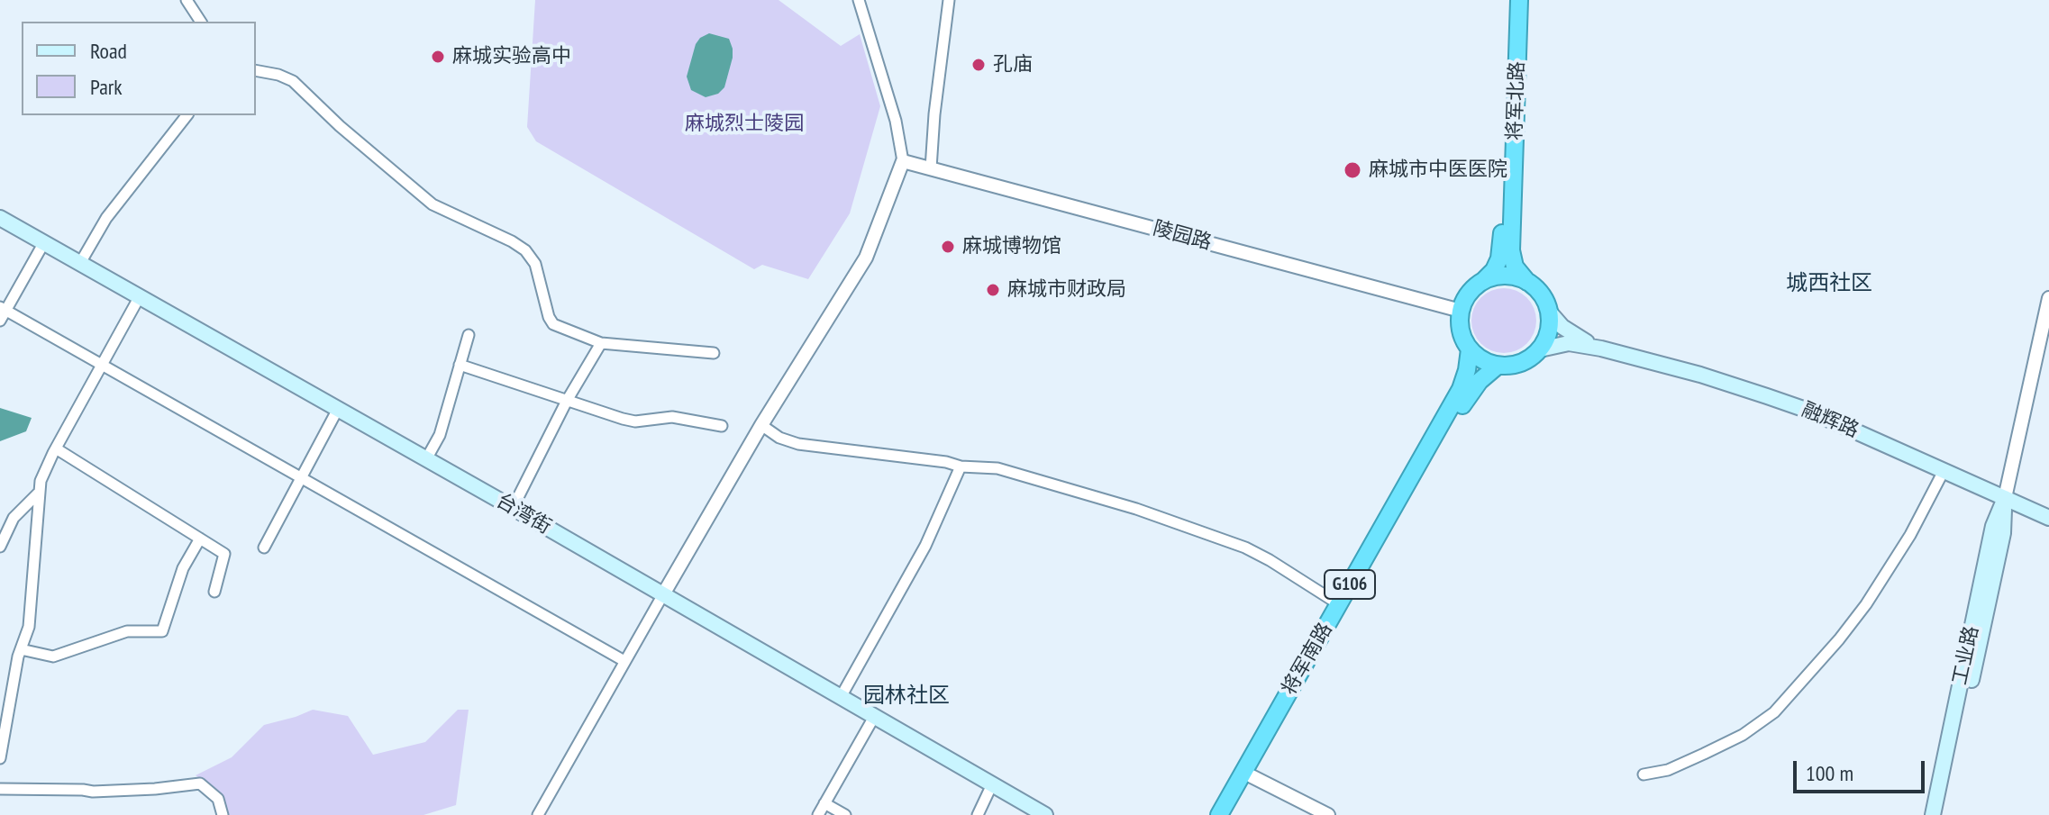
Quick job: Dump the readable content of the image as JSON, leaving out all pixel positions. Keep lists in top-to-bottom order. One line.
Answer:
{"streets":{"highway":["将军北路","G106","将军南路"],"main road":["融辉路","台湾街","工业路"],"street":["陵园路"]},"crossings":[["将军北路","陵园路"],["将军北路","G106"],["将军北路","将军南路"],["陵园路","G106"],["陵园路","将军南路"],["融辉路","工业路"],["G106","将军南路"]],"districts":["城西社区","园林社区"],"parks":["麻城烈士陵园"],"places":["麻城实验高中","孔庙","麻城市中医医院","麻城博物馆","麻城市财政局"],"legend":["Road","Park"],"scale_bar":"100 m"}
